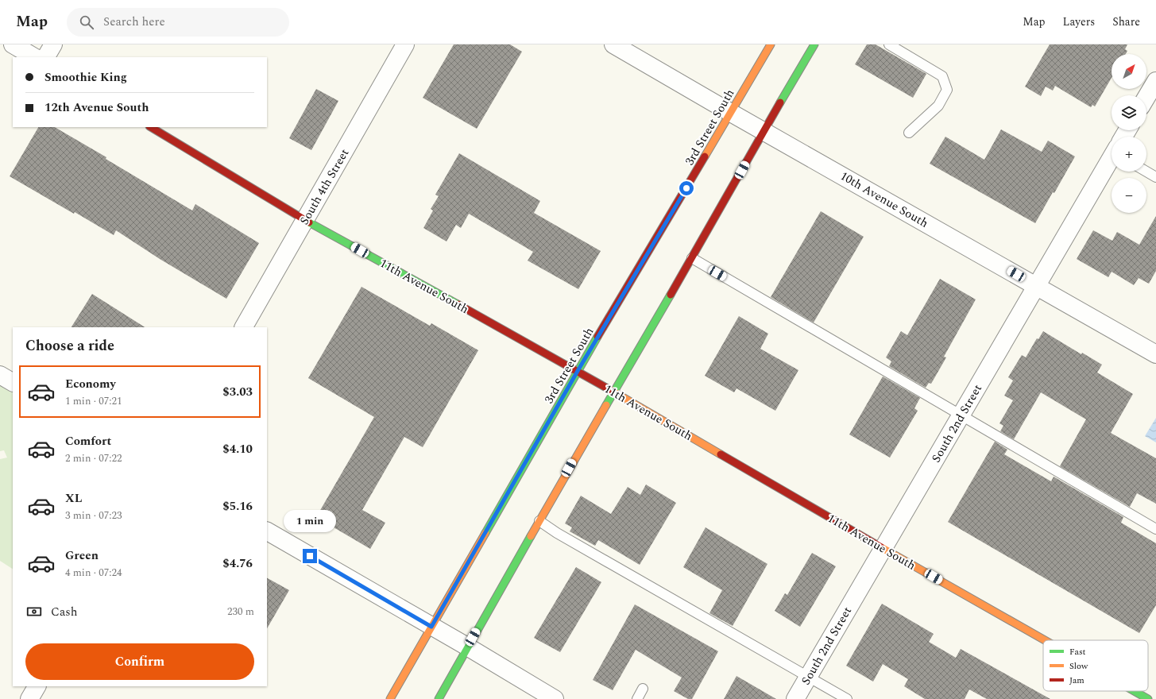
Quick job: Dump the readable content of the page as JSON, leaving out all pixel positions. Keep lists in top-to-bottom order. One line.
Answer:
{"streets":{"main road":["3rd Street South","11th Avenue South"],"street":["South 4th Street","10th Avenue South","South 2nd Street"]},"crossings":[["3rd Street South","10th Avenue South"],["3rd Street South","11th Avenue South"],["South 4th Street","11th Avenue South"],["10th Avenue South","South 2nd Street"],["11th Avenue South","South 2nd Street"]],"legend":["Fast","Slow","Jam"],"north":"top right","page":{"header":"Map","search":"Search here","nav":["Map","Layers","Share"],"map_buttons":["+","−"],"banner":["Smoothie King","12th Avenue South"],"heading":"Choose a ride","list":[{"name":"Economy","note":"1 min · 07:21","value":"$3.03"},{"name":"Comfort","note":"2 min · 07:22","value":"$4.10"},{"name":"XL","note":"3 min · 07:23","value":"$5.16"},{"name":"Green","note":"4 min · 07:24","value":"$4.76"}],"bubble":"1 min","pay":["Cash","230 m"],"buttons":"Confirm"}}
